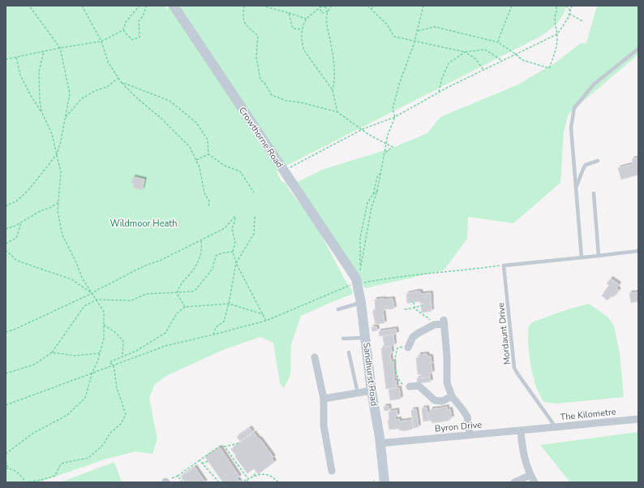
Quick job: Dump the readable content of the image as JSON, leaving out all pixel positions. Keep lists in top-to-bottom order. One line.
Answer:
{"streets":{"street":["Crowthorne Road","Sandhurst Road","The Kilometre","Byron Drive"],"lane":["Mordaunt Drive"]},"crossings":[["Crowthorne Road","Sandhurst Road"],["Mordaunt Drive","The Kilometre"],["Sandhurst Road","Byron Drive"],["The Kilometre","Byron Drive"]],"parks":["Wildmoor Heath"]}
